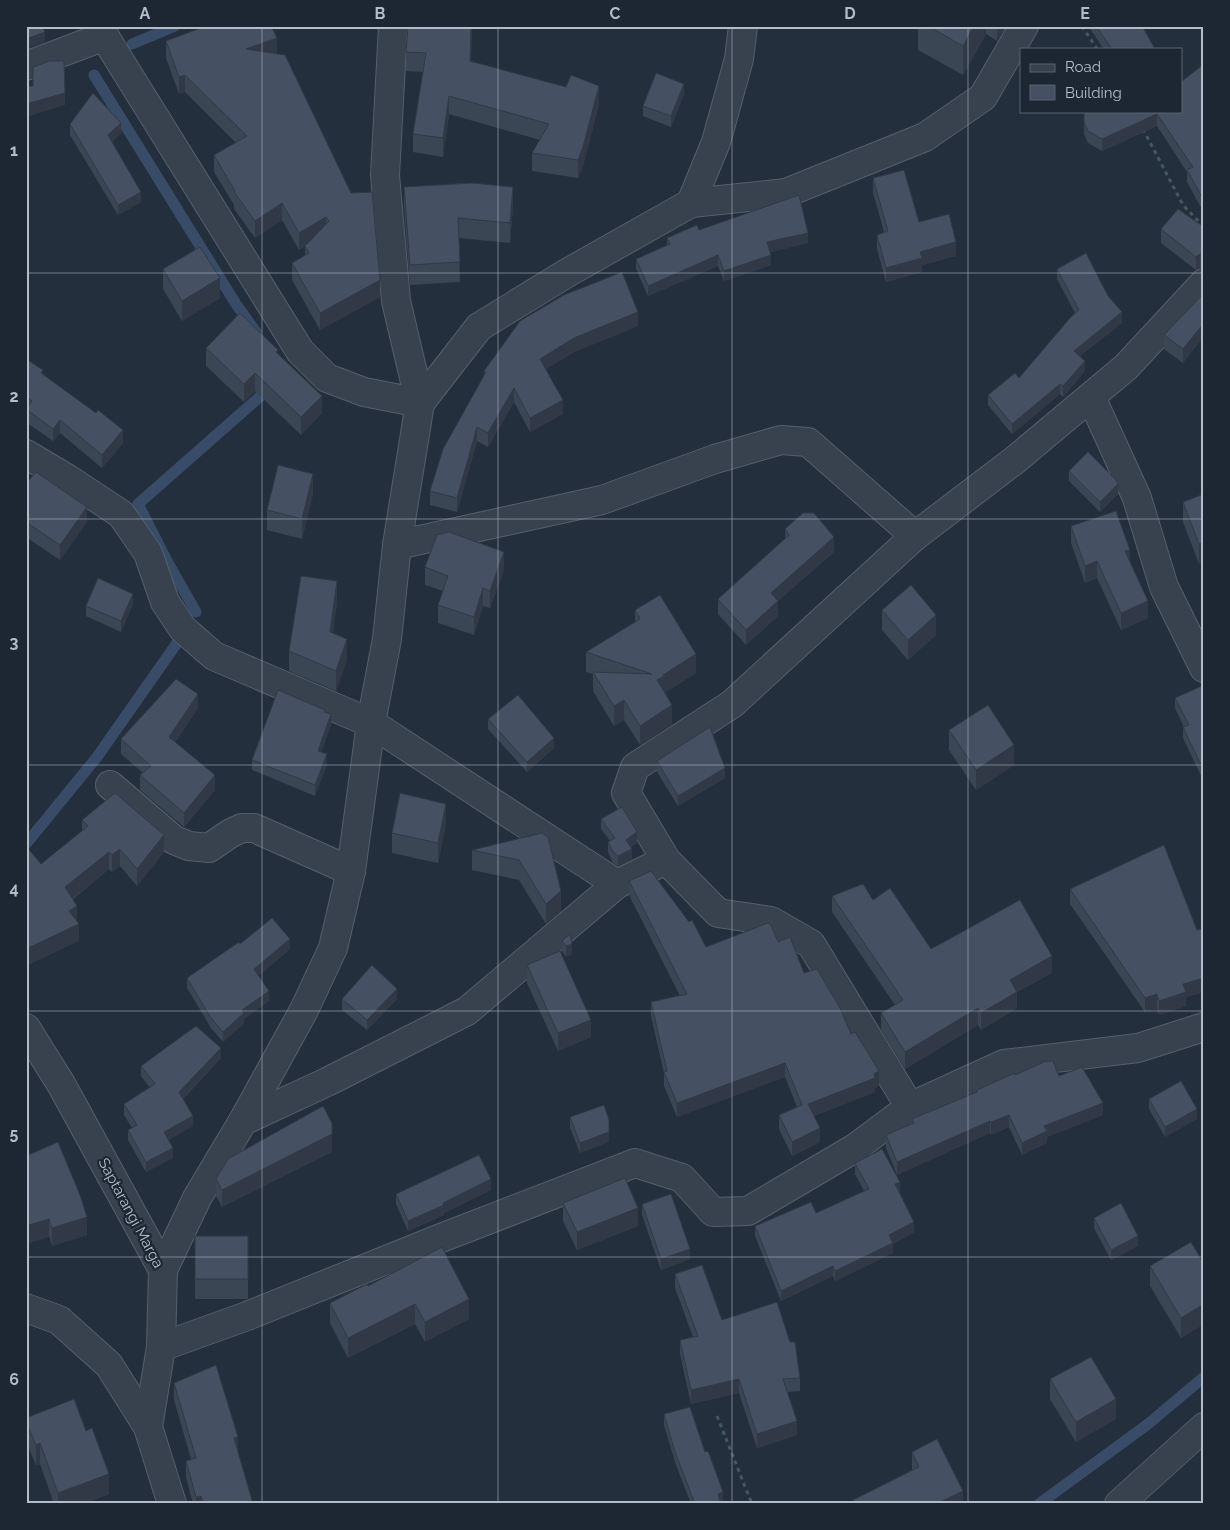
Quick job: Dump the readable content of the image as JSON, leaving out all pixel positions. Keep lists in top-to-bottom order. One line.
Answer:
{"streets":{"street":["Saptarangi Marga"]},"legend":["Road","Building"],"grid":{"columns":["A","B","C","D","E"],"rows":["1","2","3","4","5","6"]}}
